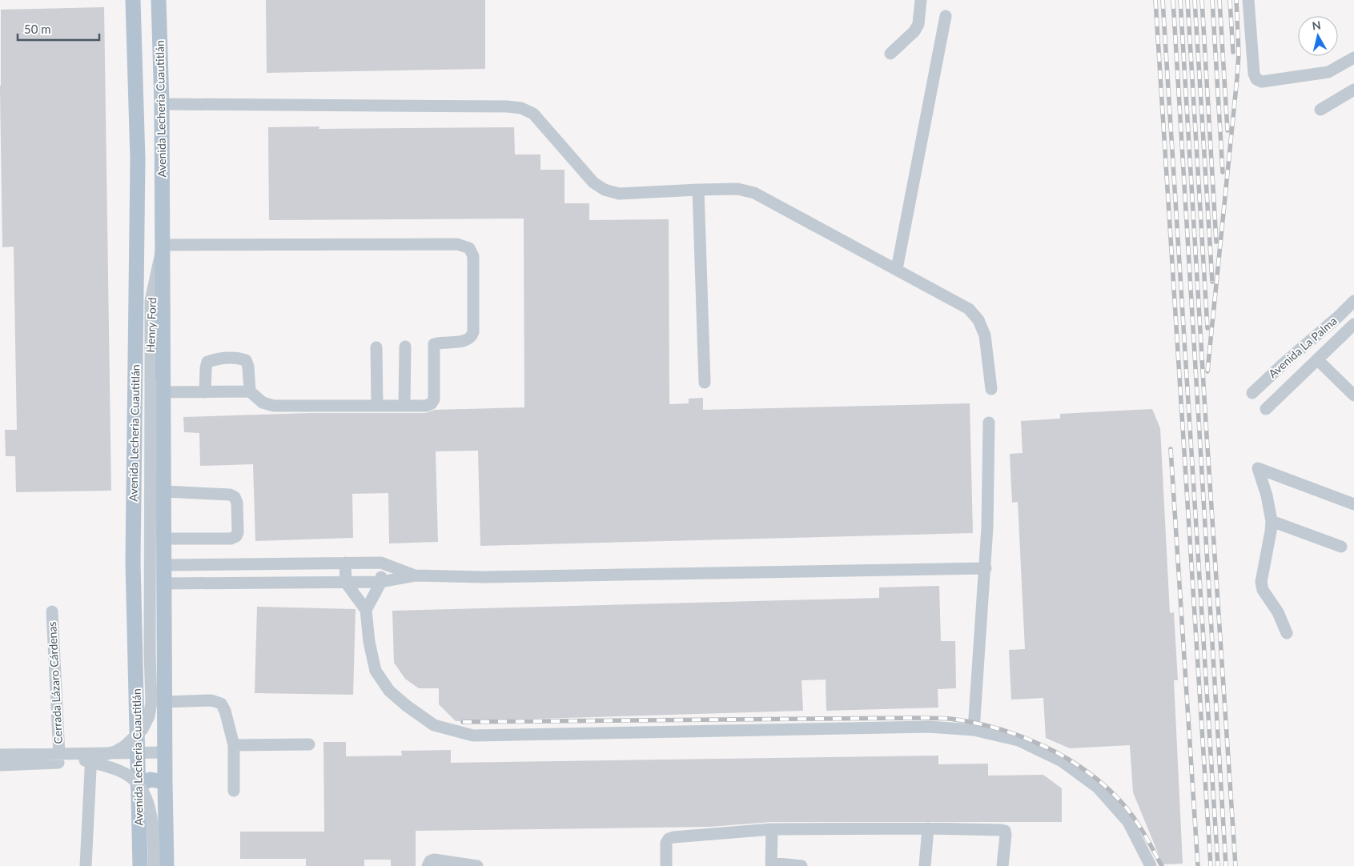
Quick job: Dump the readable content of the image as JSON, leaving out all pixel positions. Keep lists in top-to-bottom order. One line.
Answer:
{"streets":{"main road":["Avenida Lecheria Cuautitlán"],"street":["Henry Ford","Avenida La Palma","Cerrada Lázaro Cárdenas"]},"crossings":[["Avenida Lecheria Cuautitlán","Henry Ford"]],"scale_bar":"50 m","north":"top"}
